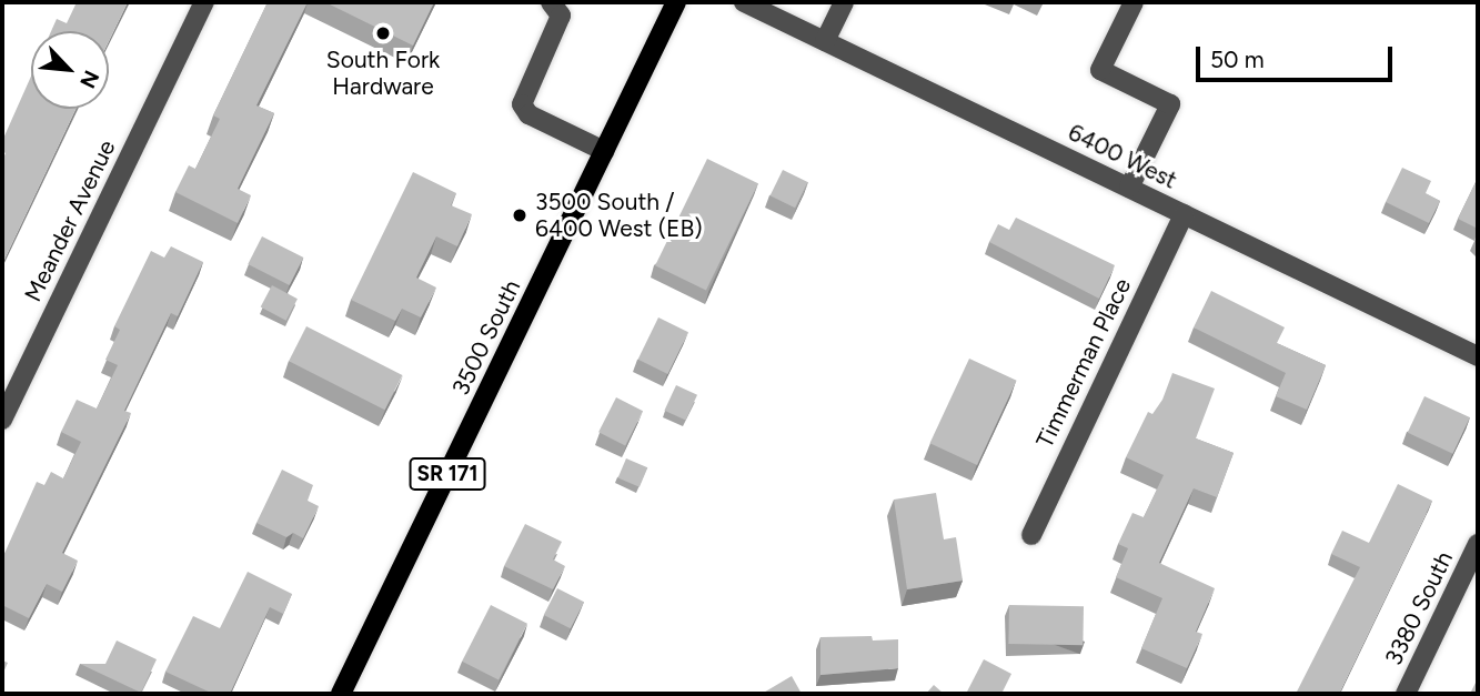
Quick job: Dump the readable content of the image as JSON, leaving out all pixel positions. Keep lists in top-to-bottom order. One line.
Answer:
{"streets":{"main road":["3500 South","SR 171"],"street":["6400 West","Meander Avenue","Timmerman Place","3380 South"]},"crossings":[["6400 West","Timmerman Place"]],"places":["South Fork Hardware","3500 South / 6400 West (EB)"],"scale_bar":"50 m","north":"bottom right"}
